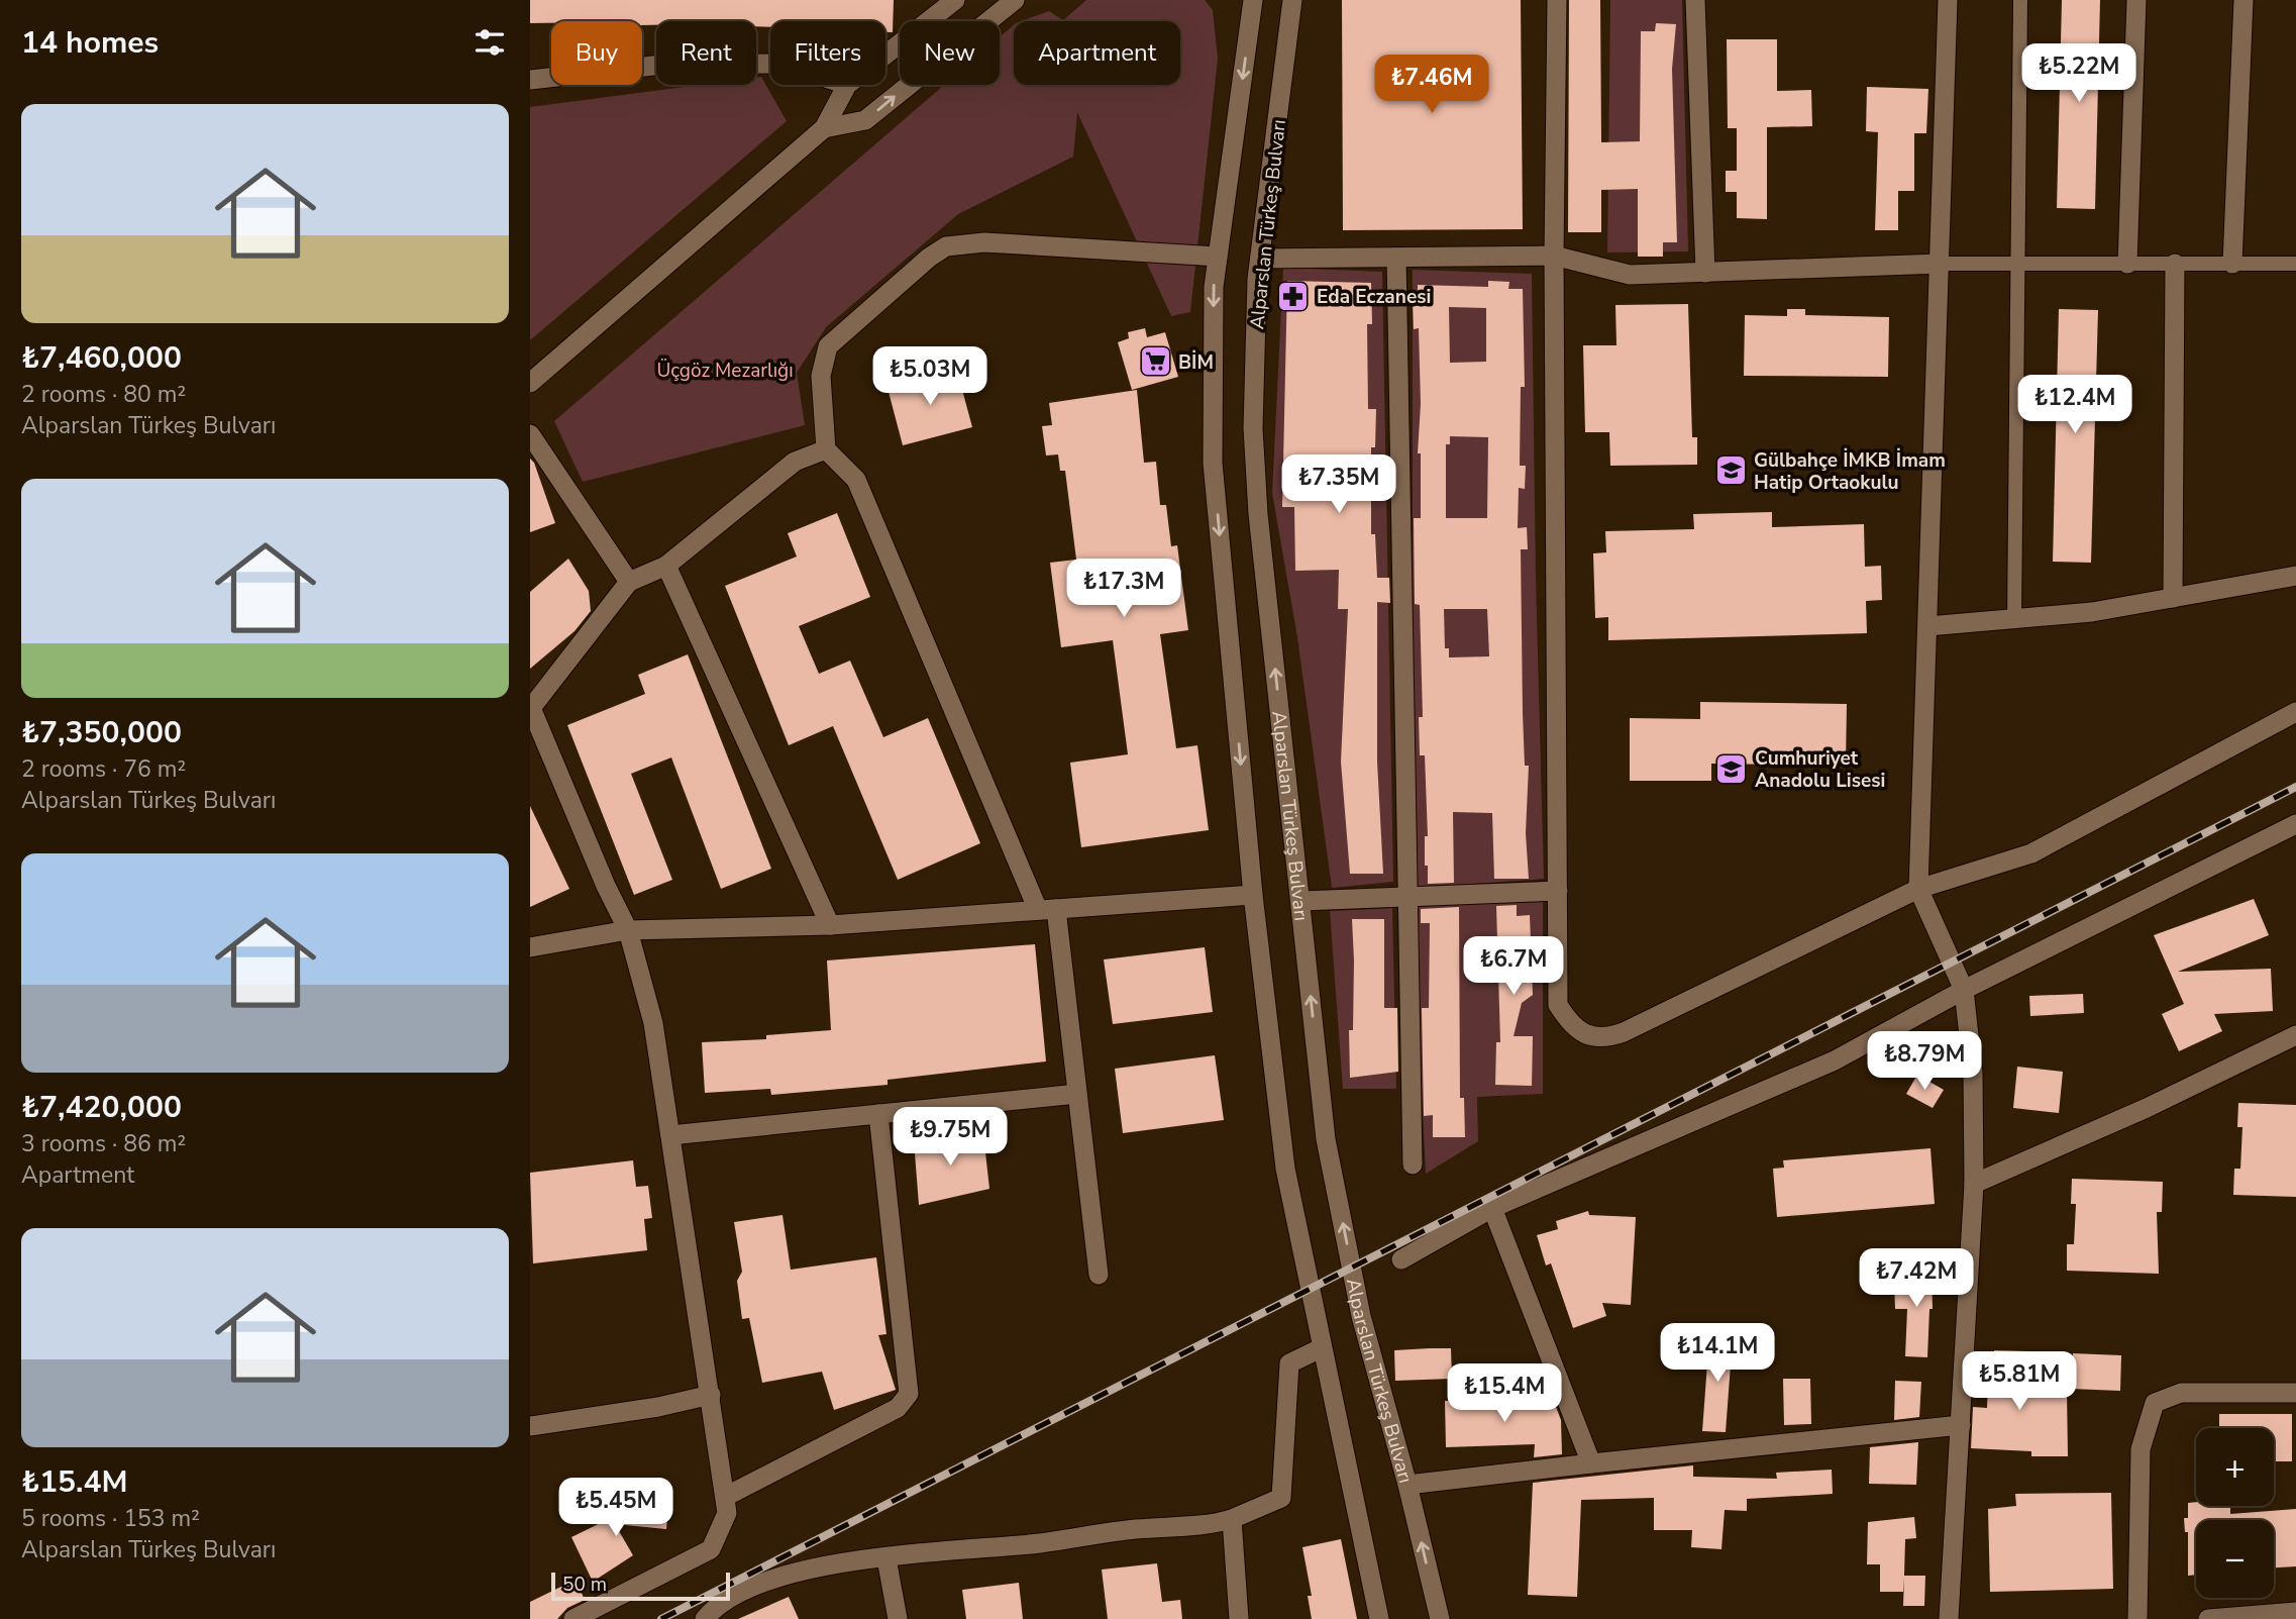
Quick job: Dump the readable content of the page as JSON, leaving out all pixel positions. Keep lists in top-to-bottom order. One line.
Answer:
{"streets":{"street":["Alparslan Türkeş Bulvarı"]},"parks":["Üçgöz Mezarlığı"],"places":{"pharmacy":["Eda Eczanesi"],"supermarket":["BİM"],"school or university":["Gülbahçe İMKB İmam Hatip Ortaokulu","Cumhuriyet Anadolu Lisesi"]},"scale_bar":"50 m","page":{"heading":"14 homes","chip":["Buy","Rent","Filters","New","Apartment"],"price":["₺5.22M","₺7.46M","₺5.03M","₺12.4M","₺7.35M","₺17.3M","₺6.7M","₺8.79M","₺9.75M","₺7.42M","₺14.1M","₺5.81M","₺15.4M","₺5.45M"],"list":[{"name":"₺7,460,000","note":"2 rooms · 80 m² · Alparslan Türkeş Bulvarı"},{"name":"₺7,350,000","note":"2 rooms · 76 m² · Alparslan Türkeş Bulvarı"},{"name":"₺7,420,000","note":"3 rooms · 86 m² · Apartment"},{"name":"₺15.4M","note":"5 rooms · 153 m² · Alparslan Türkeş Bulvarı"}],"map_buttons":["+","−"],"scale":"50 m"}}
